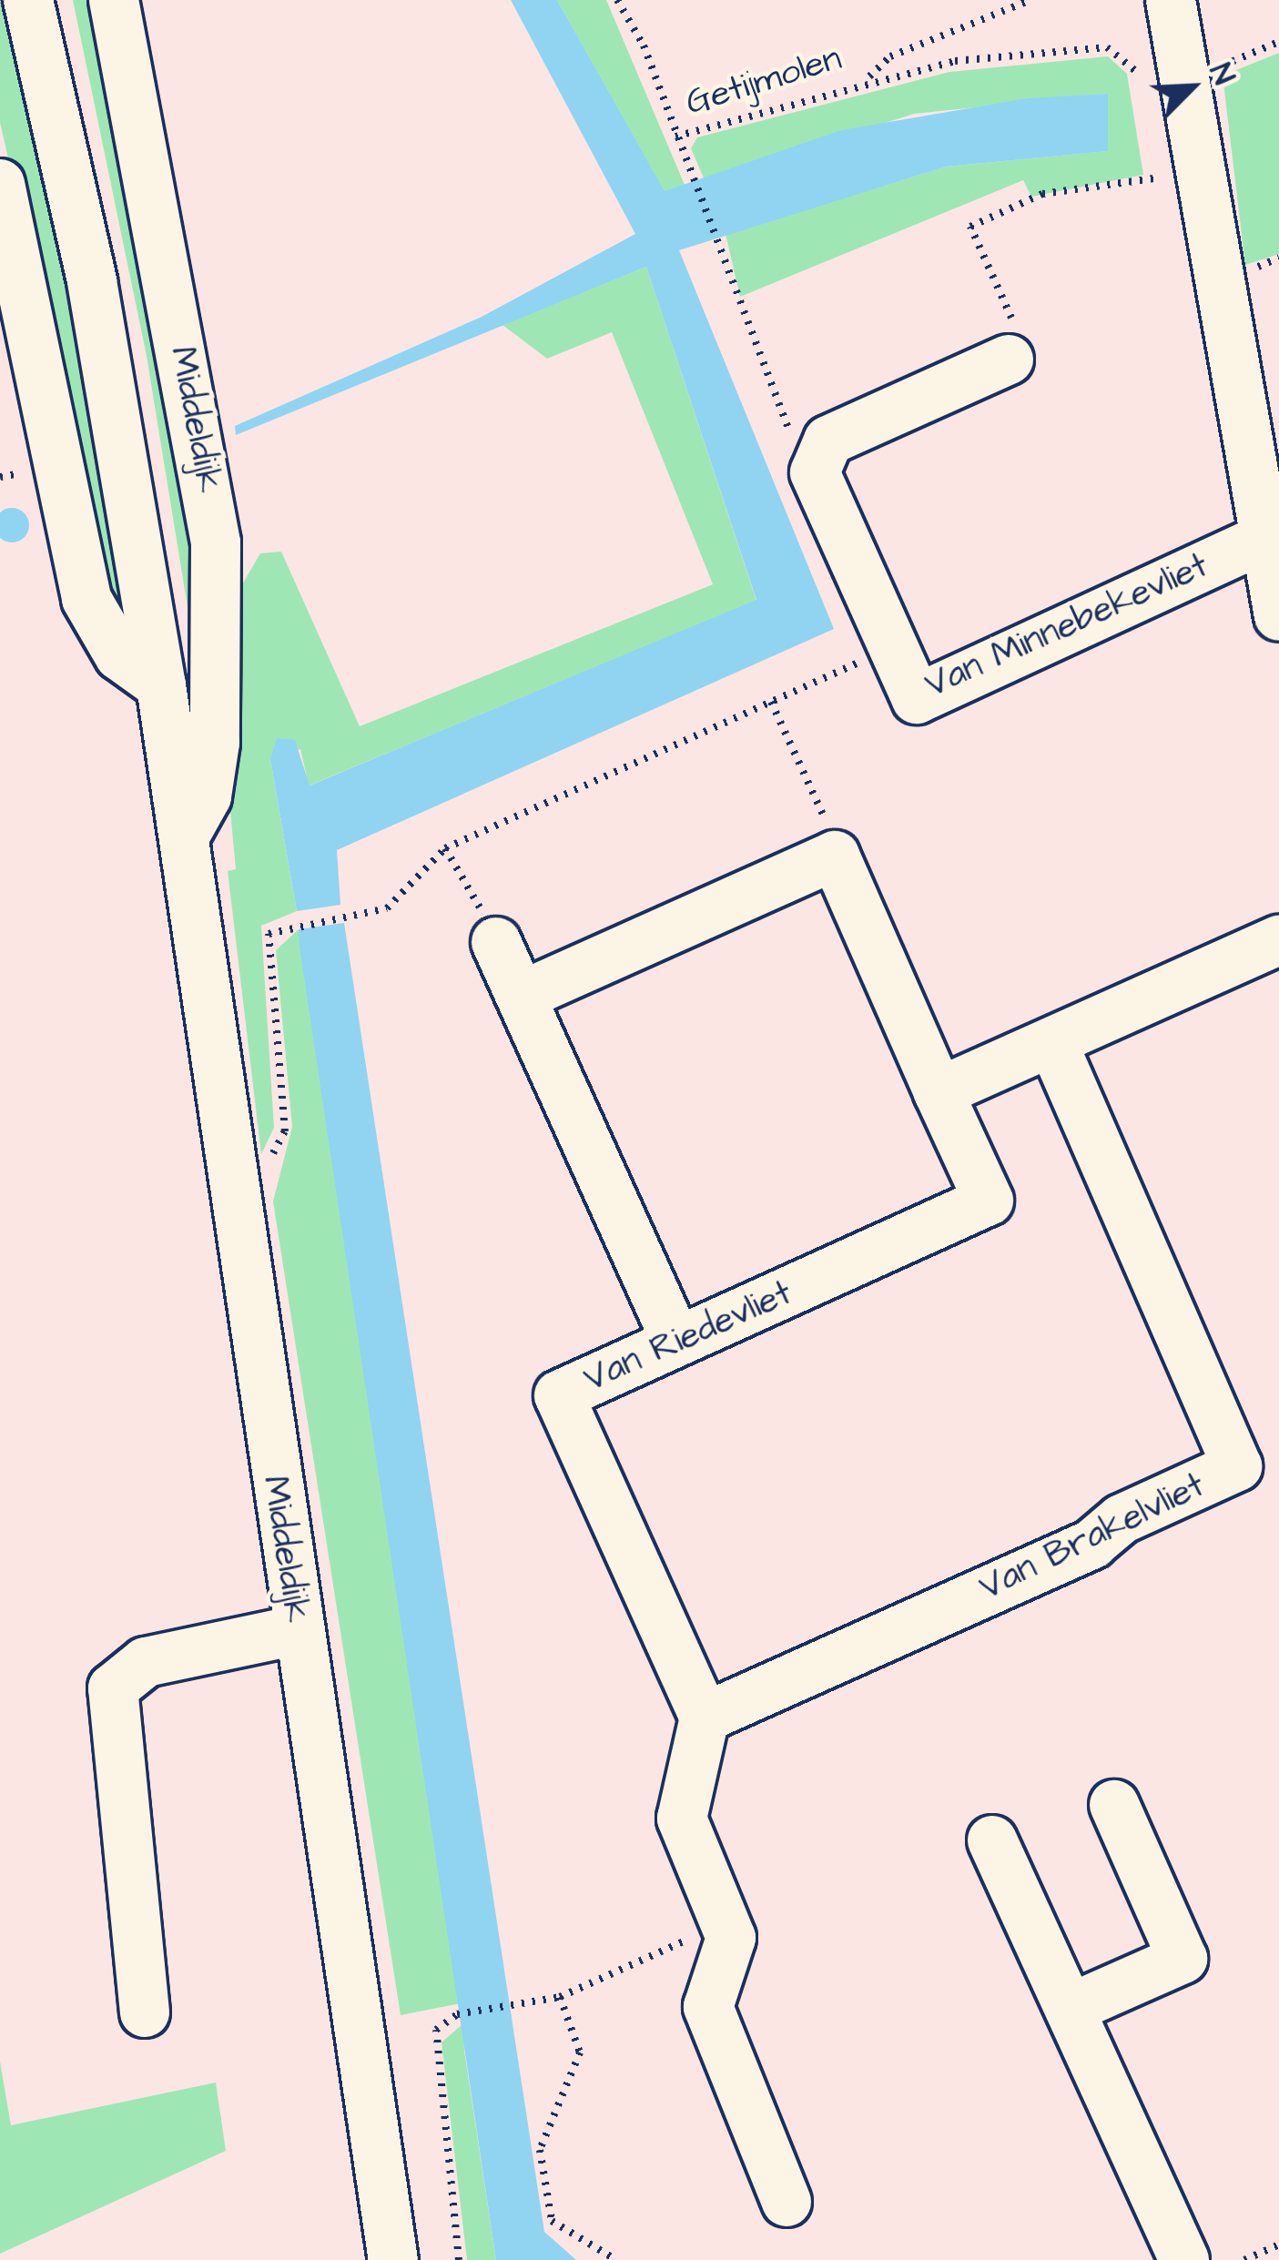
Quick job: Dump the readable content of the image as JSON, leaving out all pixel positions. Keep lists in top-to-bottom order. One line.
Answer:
{"streets":{"street":["Middeldijk","Van Minnebekevliet","Van Riedevliet","Van Brakelvliet"],"path":["Getijmolen"]},"crossings":[["Van Riedevliet","Van Brakelvliet"]],"north":"top right"}
